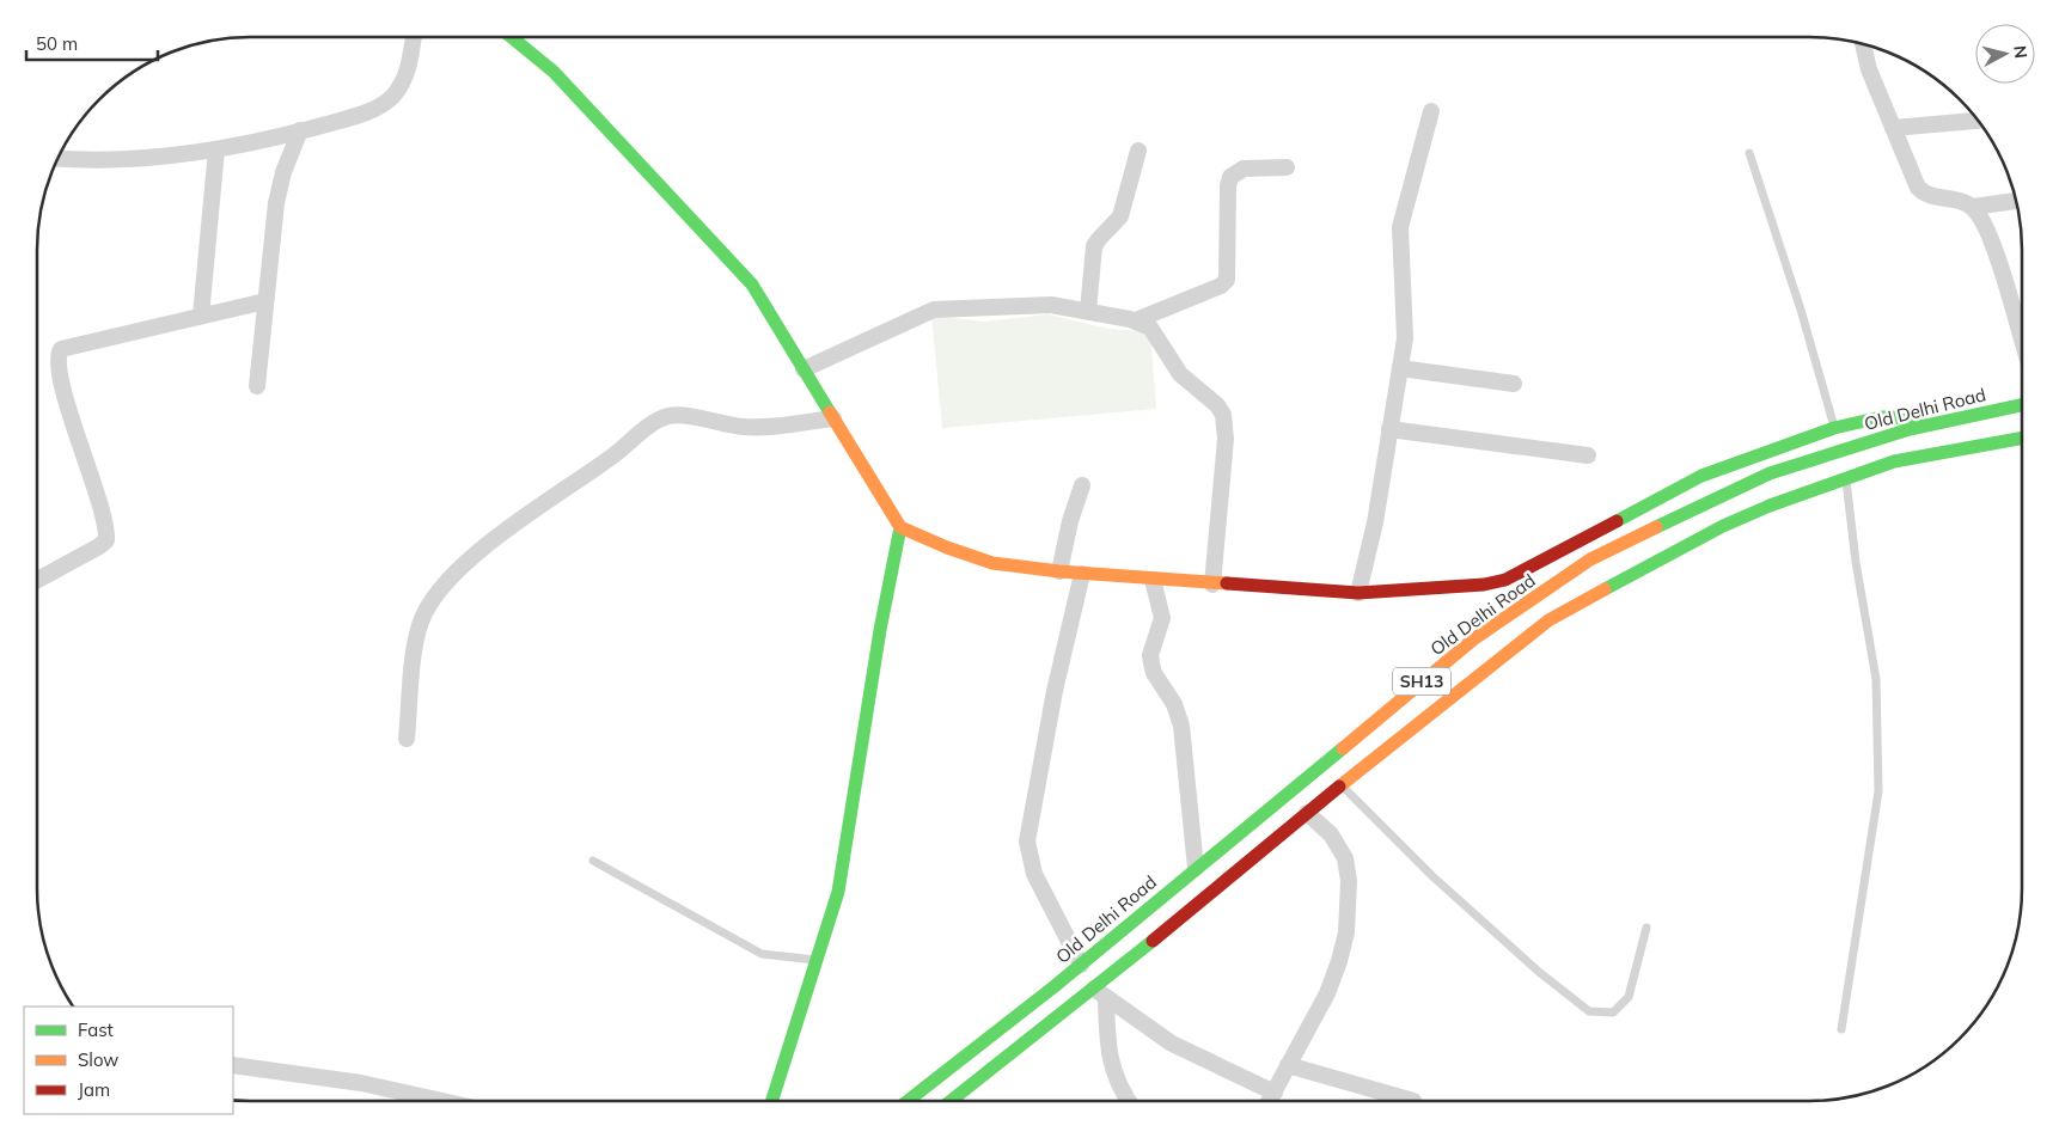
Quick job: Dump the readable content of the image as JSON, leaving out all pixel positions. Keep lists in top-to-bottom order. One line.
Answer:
{"streets":{"main road":["Old Delhi Road","SH13"]},"legend":["Fast","Slow","Jam"],"scale_bar":"50 m","north":"right"}
